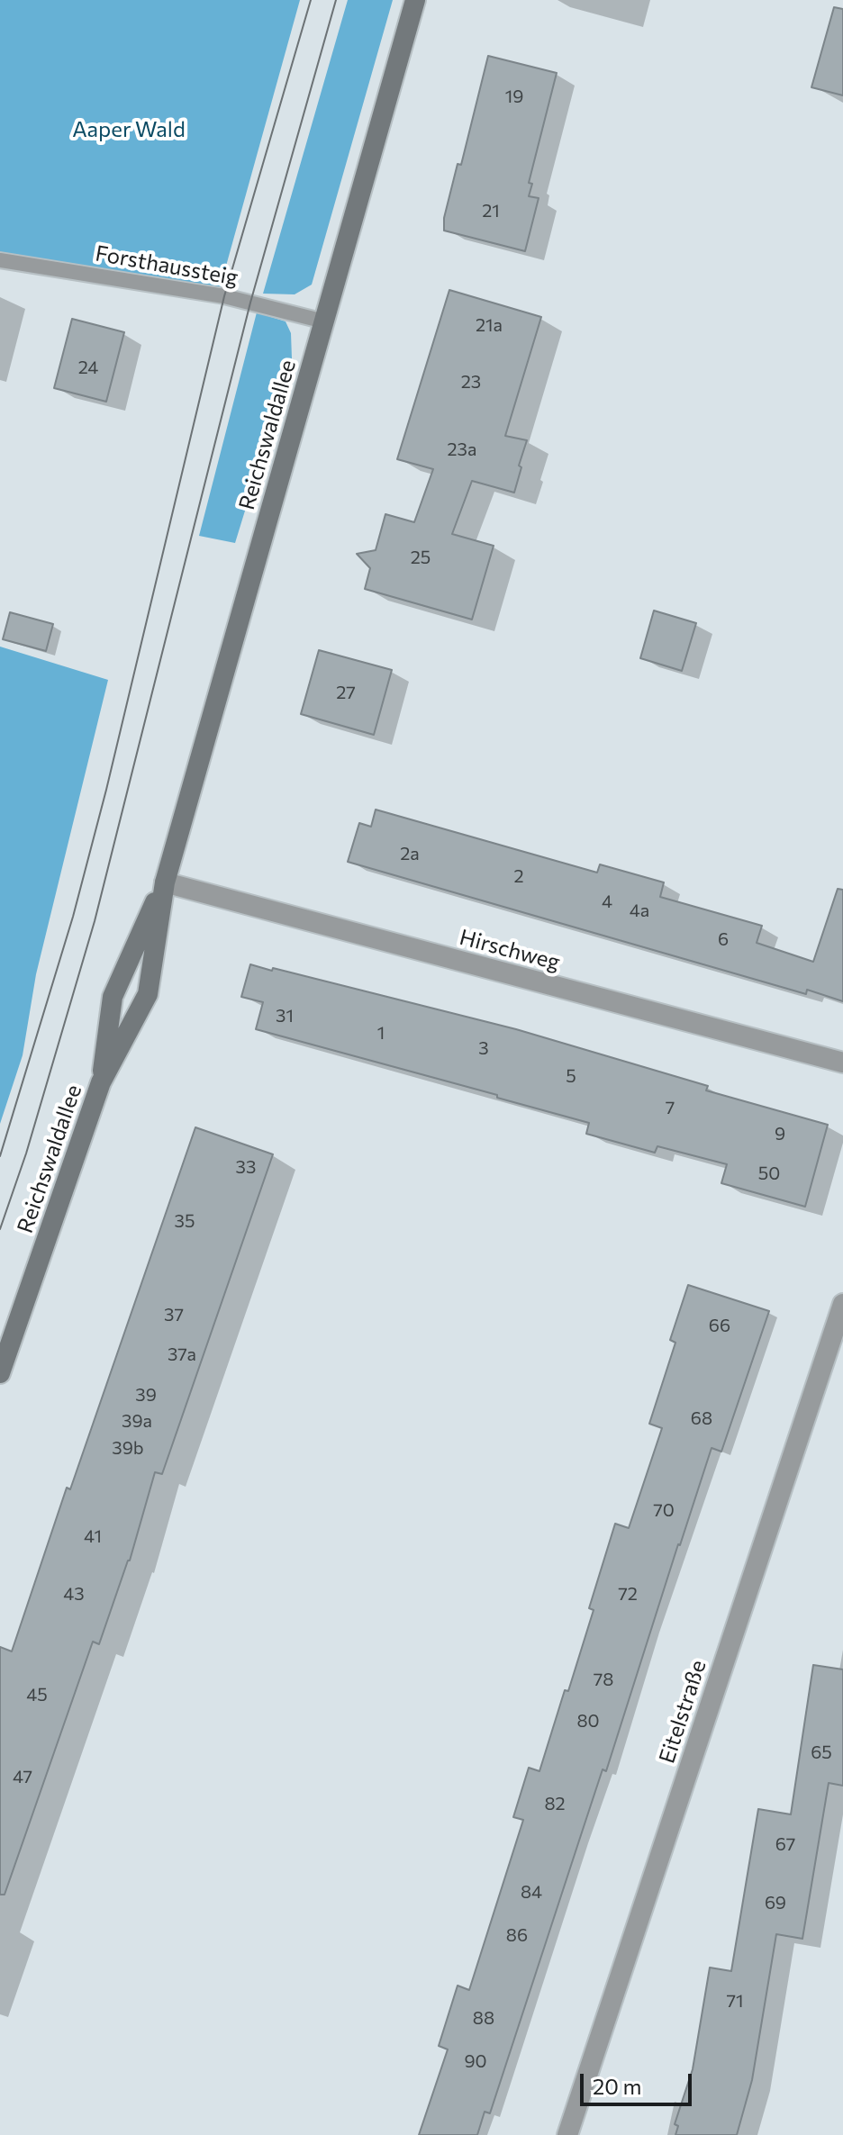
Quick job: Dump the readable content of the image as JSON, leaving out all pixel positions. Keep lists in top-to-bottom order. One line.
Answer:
{"streets":{"main road":["Reichswaldallee"],"street":["Hirschweg","Eitelstraße"],"lane":["Forsthaussteig"]},"crossings":[["Forsthaussteig","Reichswaldallee"],["Reichswaldallee","Hirschweg"]],"parks":["Aaper Wald"],"house_numbers":["19","21","21a","24","23","23a","25","27","2a","2","4","4a","6","31","1","3","5","7","9","33","50","35","37","66","37a","39","68","39a","39b","70","41","43","72","78","45","80","65","47","82","67","84","69","86","71","88","90"],"scale_bar":"20 m"}
